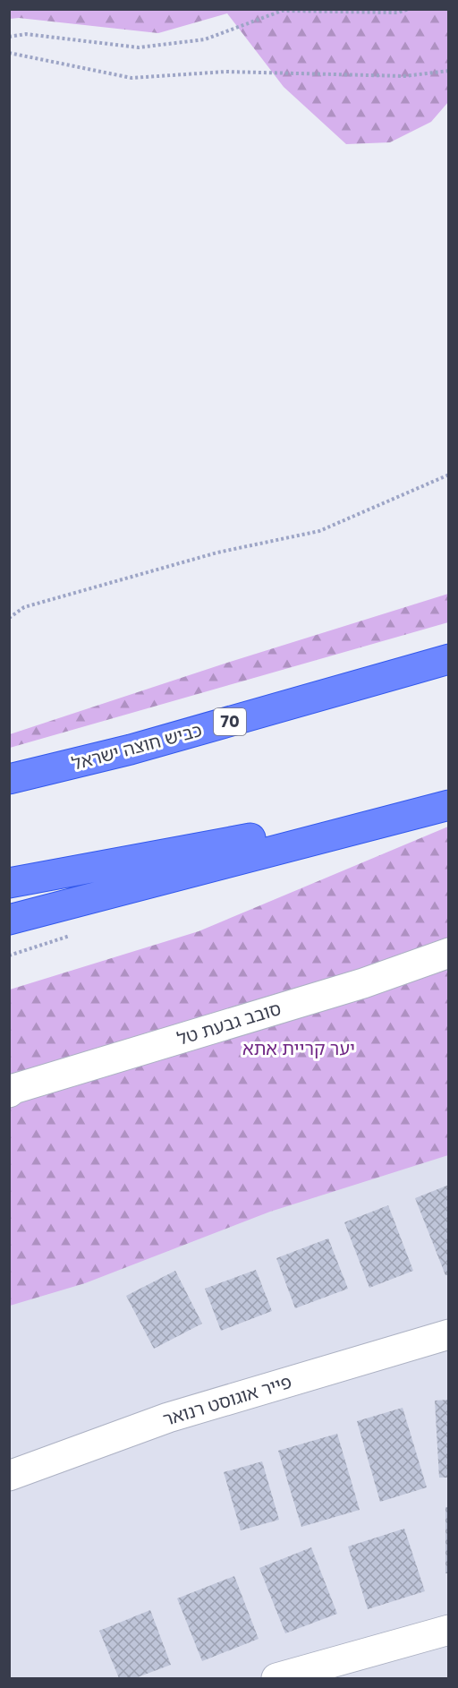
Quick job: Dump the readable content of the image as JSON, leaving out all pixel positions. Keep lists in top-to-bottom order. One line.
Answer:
{"streets":{"highway":["70","כביש חוצה ישראל"],"street":["סובב גבעת טל","פייר אוגוסט רנואר"]},"parks":["יער קריית אתא"]}
